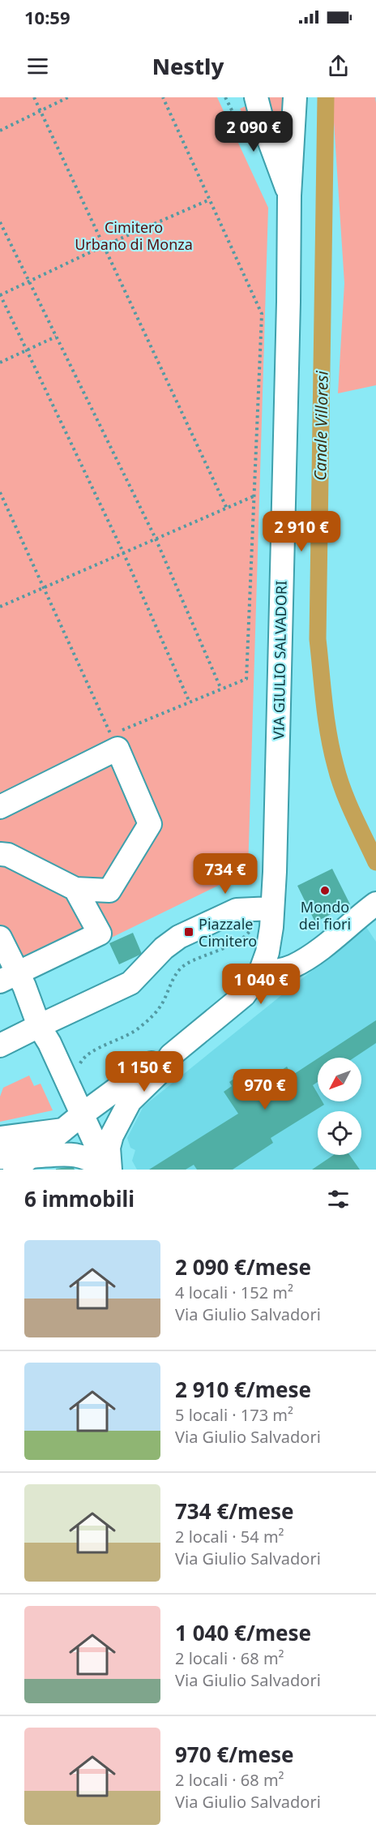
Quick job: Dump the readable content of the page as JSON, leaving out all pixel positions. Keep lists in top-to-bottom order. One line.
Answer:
{"streets":{"street":["VIA GIULIO SALVADORI"]},"water":["Canale Villoresi"],"parks":["Cimitero Urbano di Monza"],"places":{"other":["Mondo dei fiori"],"transit":["Piazzale Cimitero"]},"north":"bottom left","page":{"status":"10:59","header":"Nestly","price":["2 090 €","2 910 €","734 €","1 040 €","1 150 €","970 €"],"heading":"6 immobili","list":[{"name":"2 090 €/mese","note":"4 locali · 152 m² · Via Giulio Salvadori"},{"name":"2 910 €/mese","note":"5 locali · 173 m² · Via Giulio Salvadori"},{"name":"734 €/mese","note":"2 locali · 54 m² · Via Giulio Salvadori"},{"name":"1 040 €/mese","note":"2 locali · 68 m² · Via Giulio Salvadori"},{"name":"970 €/mese","note":"2 locali · 68 m² · Via Giulio Salvadori"}]}}
